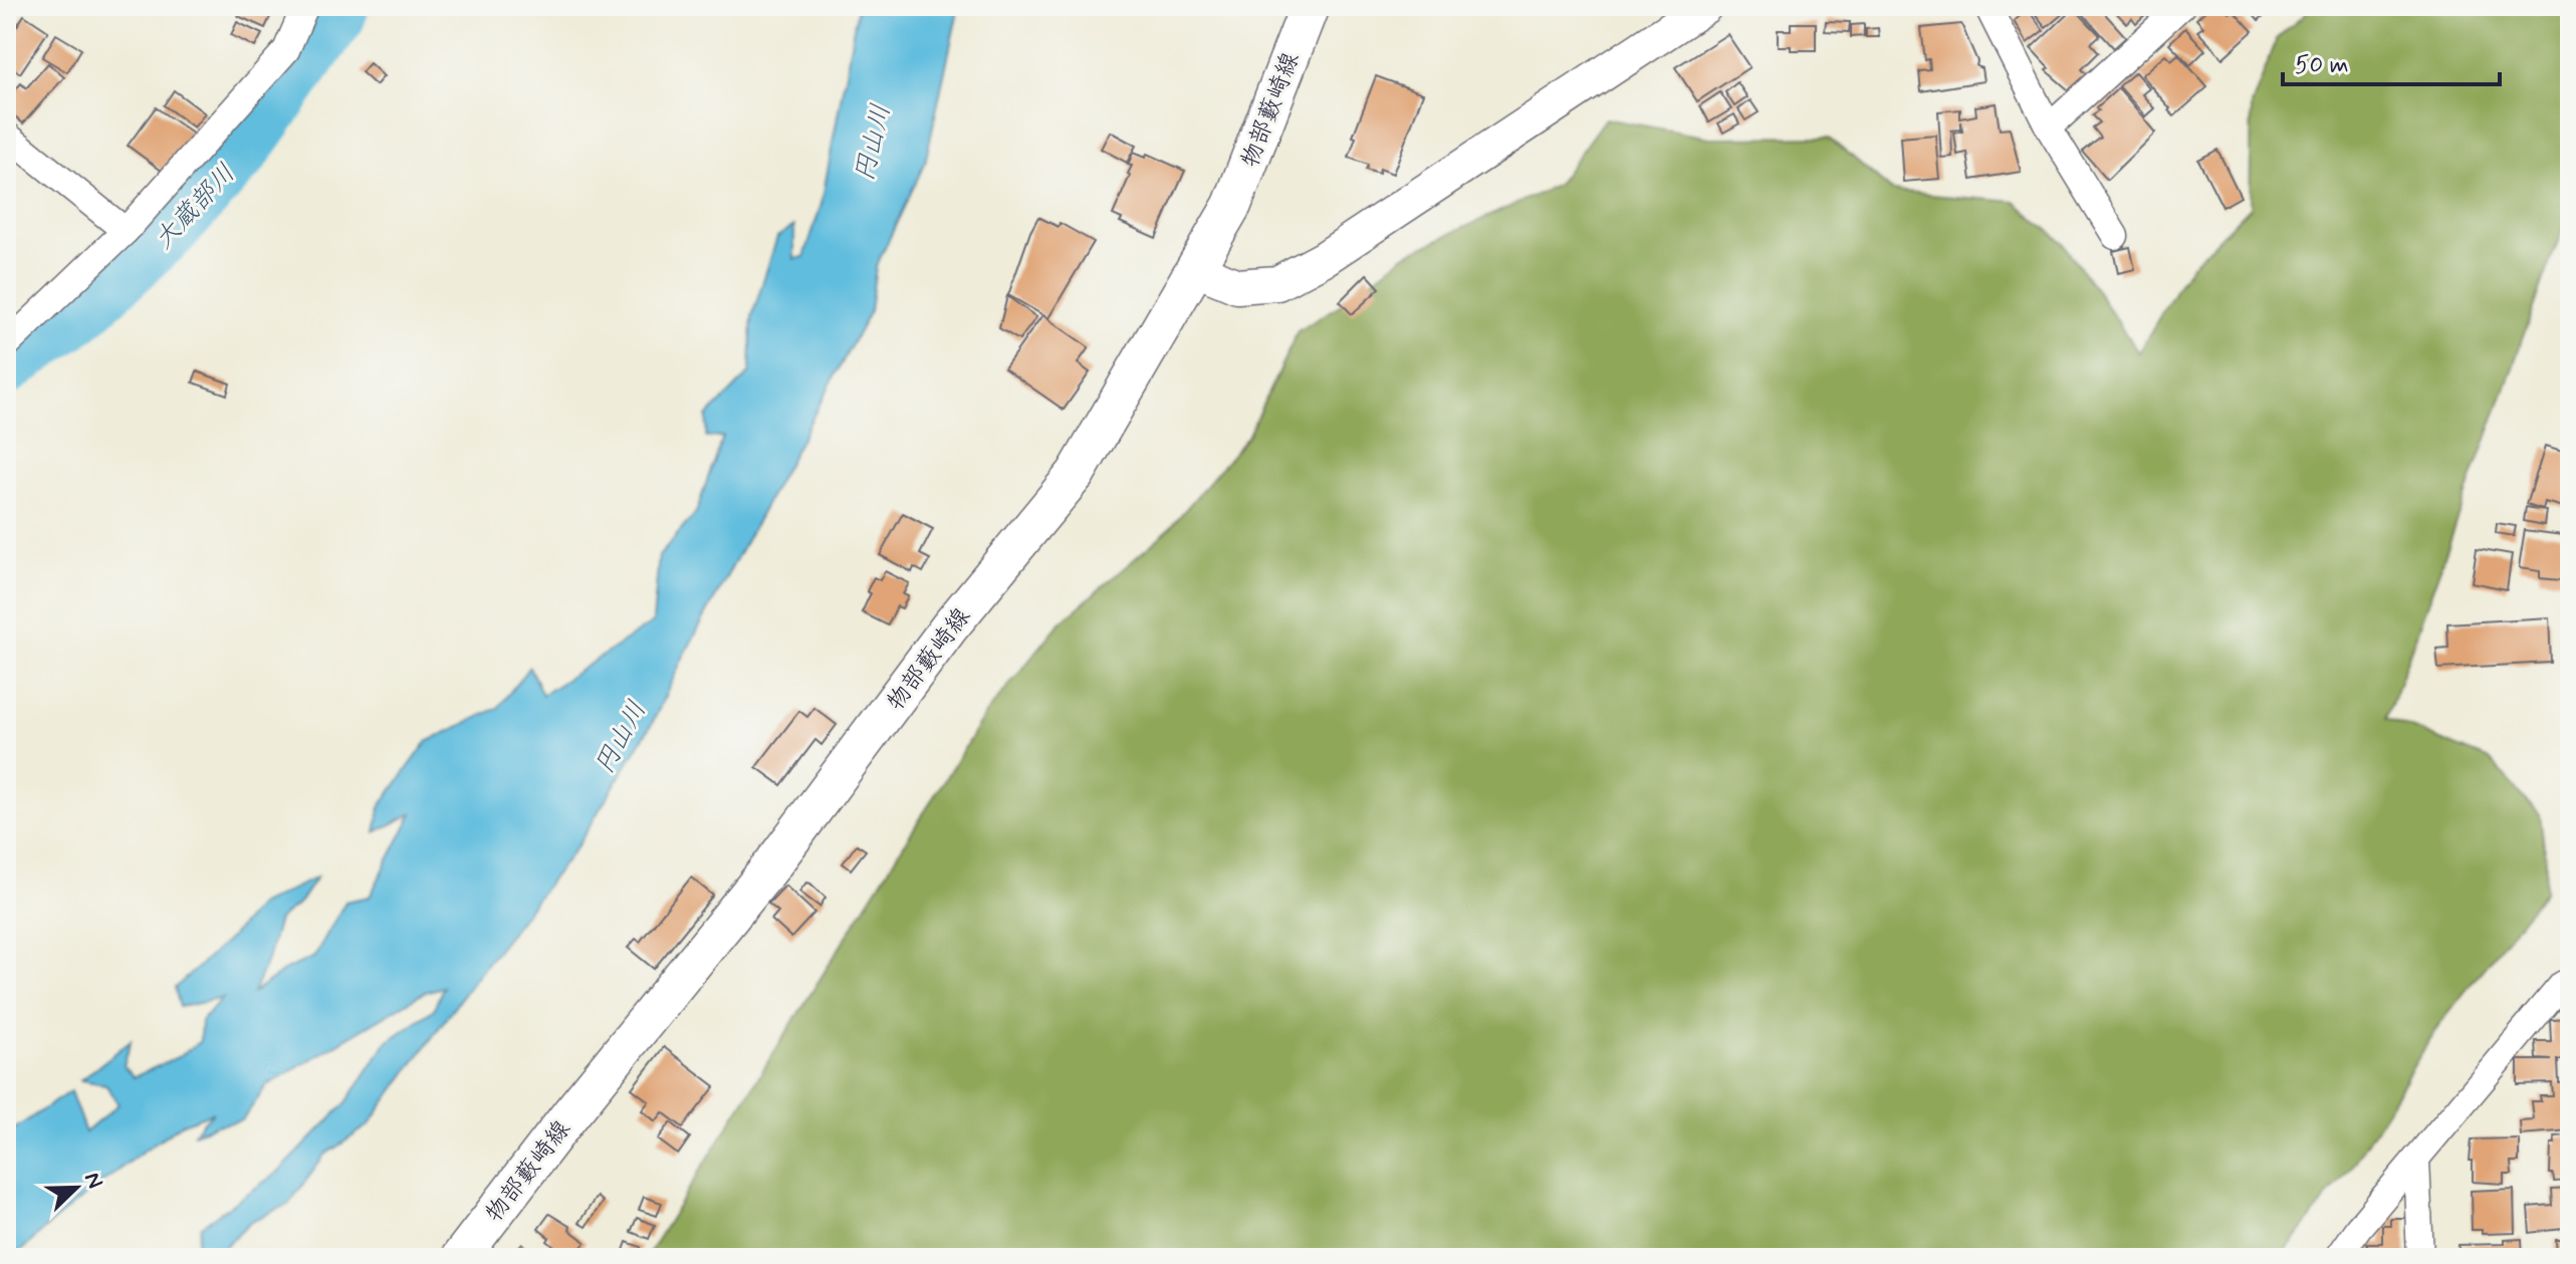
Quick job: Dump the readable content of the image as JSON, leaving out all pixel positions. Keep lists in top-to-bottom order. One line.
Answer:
{"streets":{"main road":["物部藪崎線"]},"water":["円山川","大蔵部川"],"scale_bar":"50 m","north":"top right"}
